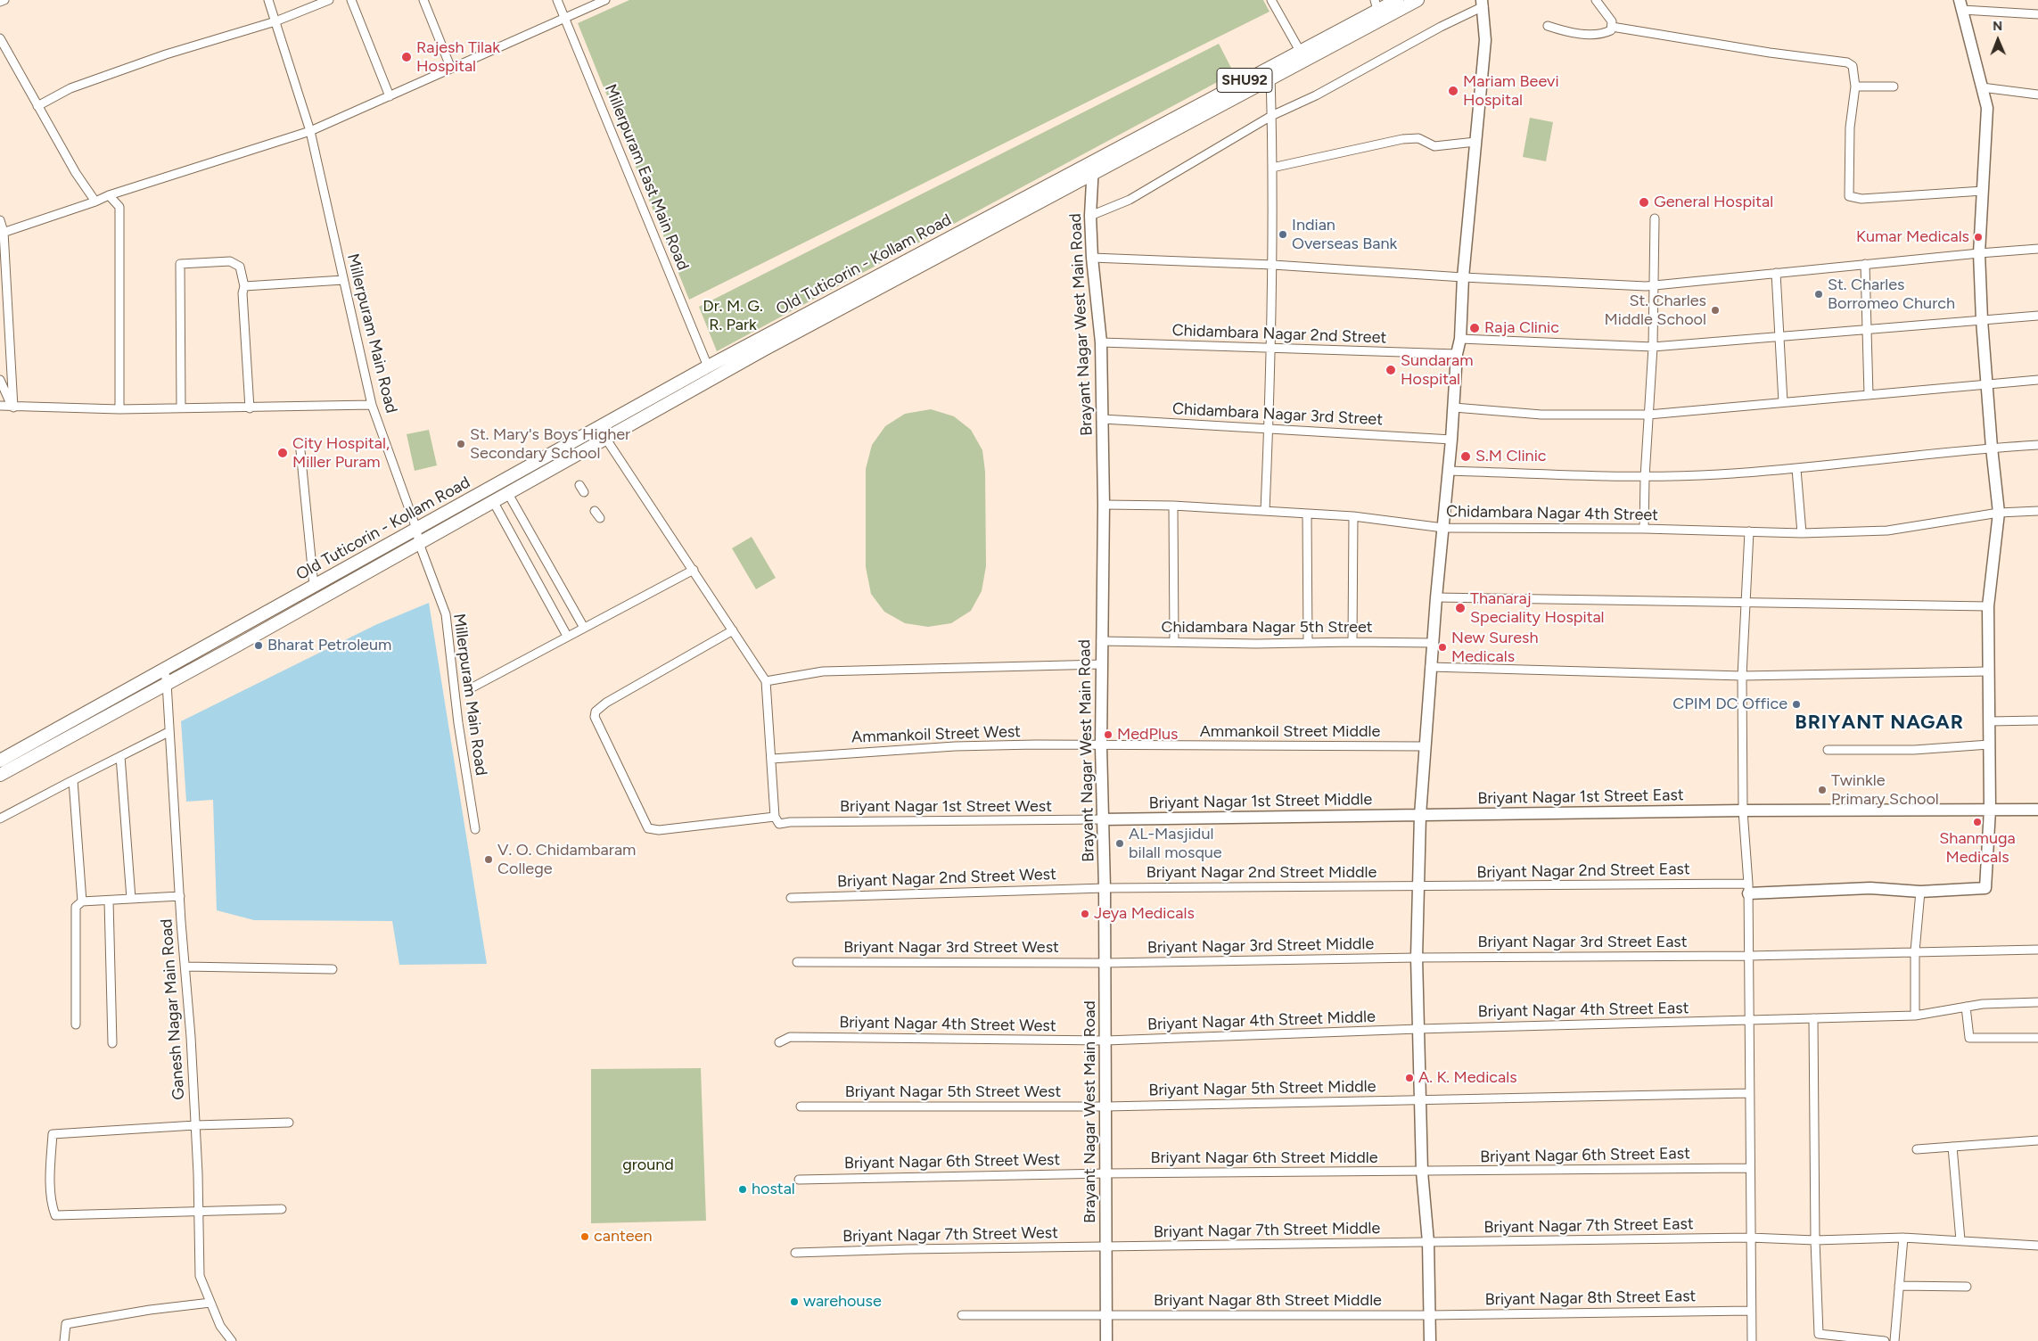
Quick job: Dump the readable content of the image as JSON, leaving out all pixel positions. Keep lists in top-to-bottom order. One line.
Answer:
{"streets":{"main road":["SHU92","Old Tuticorin - Kollam Road"],"street":["Millerpuram East Main Road","Brayant Nagar West Main Road","Millerpuram Main Road","Chidambara Nagar 2nd Street","Chidambara Nagar 3rd Street","Chidambara Nagar 4th Street","Chidambara Nagar 5th Street","Ammankoil Street Middle","Ammankoil Street West","Briyant Nagar 1st Street East","Briyant Nagar 1st Street Middle","Briyant Nagar 1st Street West","Briyant Nagar 2nd Street East","Briyant Nagar 2nd Street Middle","Briyant Nagar 2nd Street West","Briyant Nagar 3rd Street East","Briyant Nagar 3rd Street Middle","Briyant Nagar 3rd Street West","Ganesh Nagar Main Road","Briyant Nagar 4th Street East","Briyant Nagar 4th Street Middle","Briyant Nagar 4th Street West","Briyant Nagar 5th Street Middle","Briyant Nagar 5th Street West","Briyant Nagar 6th Street East","Briyant Nagar 6th Street Middle","Briyant Nagar 6th Street West","Briyant Nagar 7th Street East","Briyant Nagar 7th Street Middle","Briyant Nagar 7th Street West","Briyant Nagar 8th Street East","Briyant Nagar 8th Street Middle"]},"crossings":[["Millerpuram East Main Road","Old Tuticorin - Kollam Road"],["Old Tuticorin - Kollam Road","Brayant Nagar West Main Road"],["Old Tuticorin - Kollam Road","Millerpuram Main Road"],["Old Tuticorin - Kollam Road","Ganesh Nagar Main Road"],["Brayant Nagar West Main Road","Chidambara Nagar 2nd Street"],["Brayant Nagar West Main Road","Chidambara Nagar 3rd Street"],["Brayant Nagar West Main Road","Chidambara Nagar 4th Street"],["Brayant Nagar West Main Road","Chidambara Nagar 5th Street"],["Brayant Nagar West Main Road","Ammankoil Street Middle"],["Brayant Nagar West Main Road","Ammankoil Street West"],["Brayant Nagar West Main Road","Briyant Nagar 1st Street Middle"],["Brayant Nagar West Main Road","Briyant Nagar 1st Street West"],["Brayant Nagar West Main Road","Briyant Nagar 2nd Street Middle"],["Brayant Nagar West Main Road","Briyant Nagar 2nd Street West"],["Brayant Nagar West Main Road","Briyant Nagar 3rd Street Middle"],["Brayant Nagar West Main Road","Briyant Nagar 3rd Street West"],["Brayant Nagar West Main Road","Briyant Nagar 4th Street Middle"],["Brayant Nagar West Main Road","Briyant Nagar 4th Street West"],["Brayant Nagar West Main Road","Briyant Nagar 5th Street Middle"],["Brayant Nagar West Main Road","Briyant Nagar 5th Street West"],["Brayant Nagar West Main Road","Briyant Nagar 6th Street Middle"],["Brayant Nagar West Main Road","Briyant Nagar 6th Street West"],["Brayant Nagar West Main Road","Briyant Nagar 7th Street Middle"],["Brayant Nagar West Main Road","Briyant Nagar 7th Street West"],["Brayant Nagar West Main Road","Briyant Nagar 8th Street Middle"],["Ammankoil Street Middle","Ammankoil Street West"],["Briyant Nagar 1st Street East","Briyant Nagar 1st Street Middle"],["Briyant Nagar 1st Street Middle","Briyant Nagar 1st Street West"],["Briyant Nagar 2nd Street East","Briyant Nagar 2nd Street Middle"],["Briyant Nagar 2nd Street Middle","Briyant Nagar 2nd Street West"],["Briyant Nagar 3rd Street East","Briyant Nagar 3rd Street Middle"],["Briyant Nagar 3rd Street Middle","Briyant Nagar 3rd Street West"],["Briyant Nagar 4th Street East","Briyant Nagar 4th Street Middle"],["Briyant Nagar 4th Street Middle","Briyant Nagar 4th Street West"],["Briyant Nagar 5th Street Middle","Briyant Nagar 5th Street West"],["Briyant Nagar 6th Street East","Briyant Nagar 6th Street Middle"],["Briyant Nagar 6th Street Middle","Briyant Nagar 6th Street West"],["Briyant Nagar 7th Street East","Briyant Nagar 7th Street Middle"],["Briyant Nagar 7th Street Middle","Briyant Nagar 7th Street West"],["Briyant Nagar 8th Street East","Briyant Nagar 8th Street Middle"]],"districts":["BRIYANT NAGAR"],"parks":["Dr. M. G. R. Park","ground"],"places":["Rajesh Tilak Hospital","Mariam Beevi Hospital","General Hospital","Indian Overseas Bank","Kumar Medicals","St. Charles Borromeo Church","St. Charles Middle School","Raja Clinic","Sundaram Hospital","St. Mary's Boys Higher Secondary School","City Hospital, Miller Puram","S.M Clinic","Thanaraj Speciality Hospital","Bharat Petroleum","New Suresh Medicals","CPIM DC Office","MedPlus","Twinkle Primary School","Shanmuga Medicals","AL-Masjidul bilall mosque","V. O. Chidambaram College","Jeya Medicals","A. K. Medicals","hostal","canteen","warehouse"],"north":"top"}
